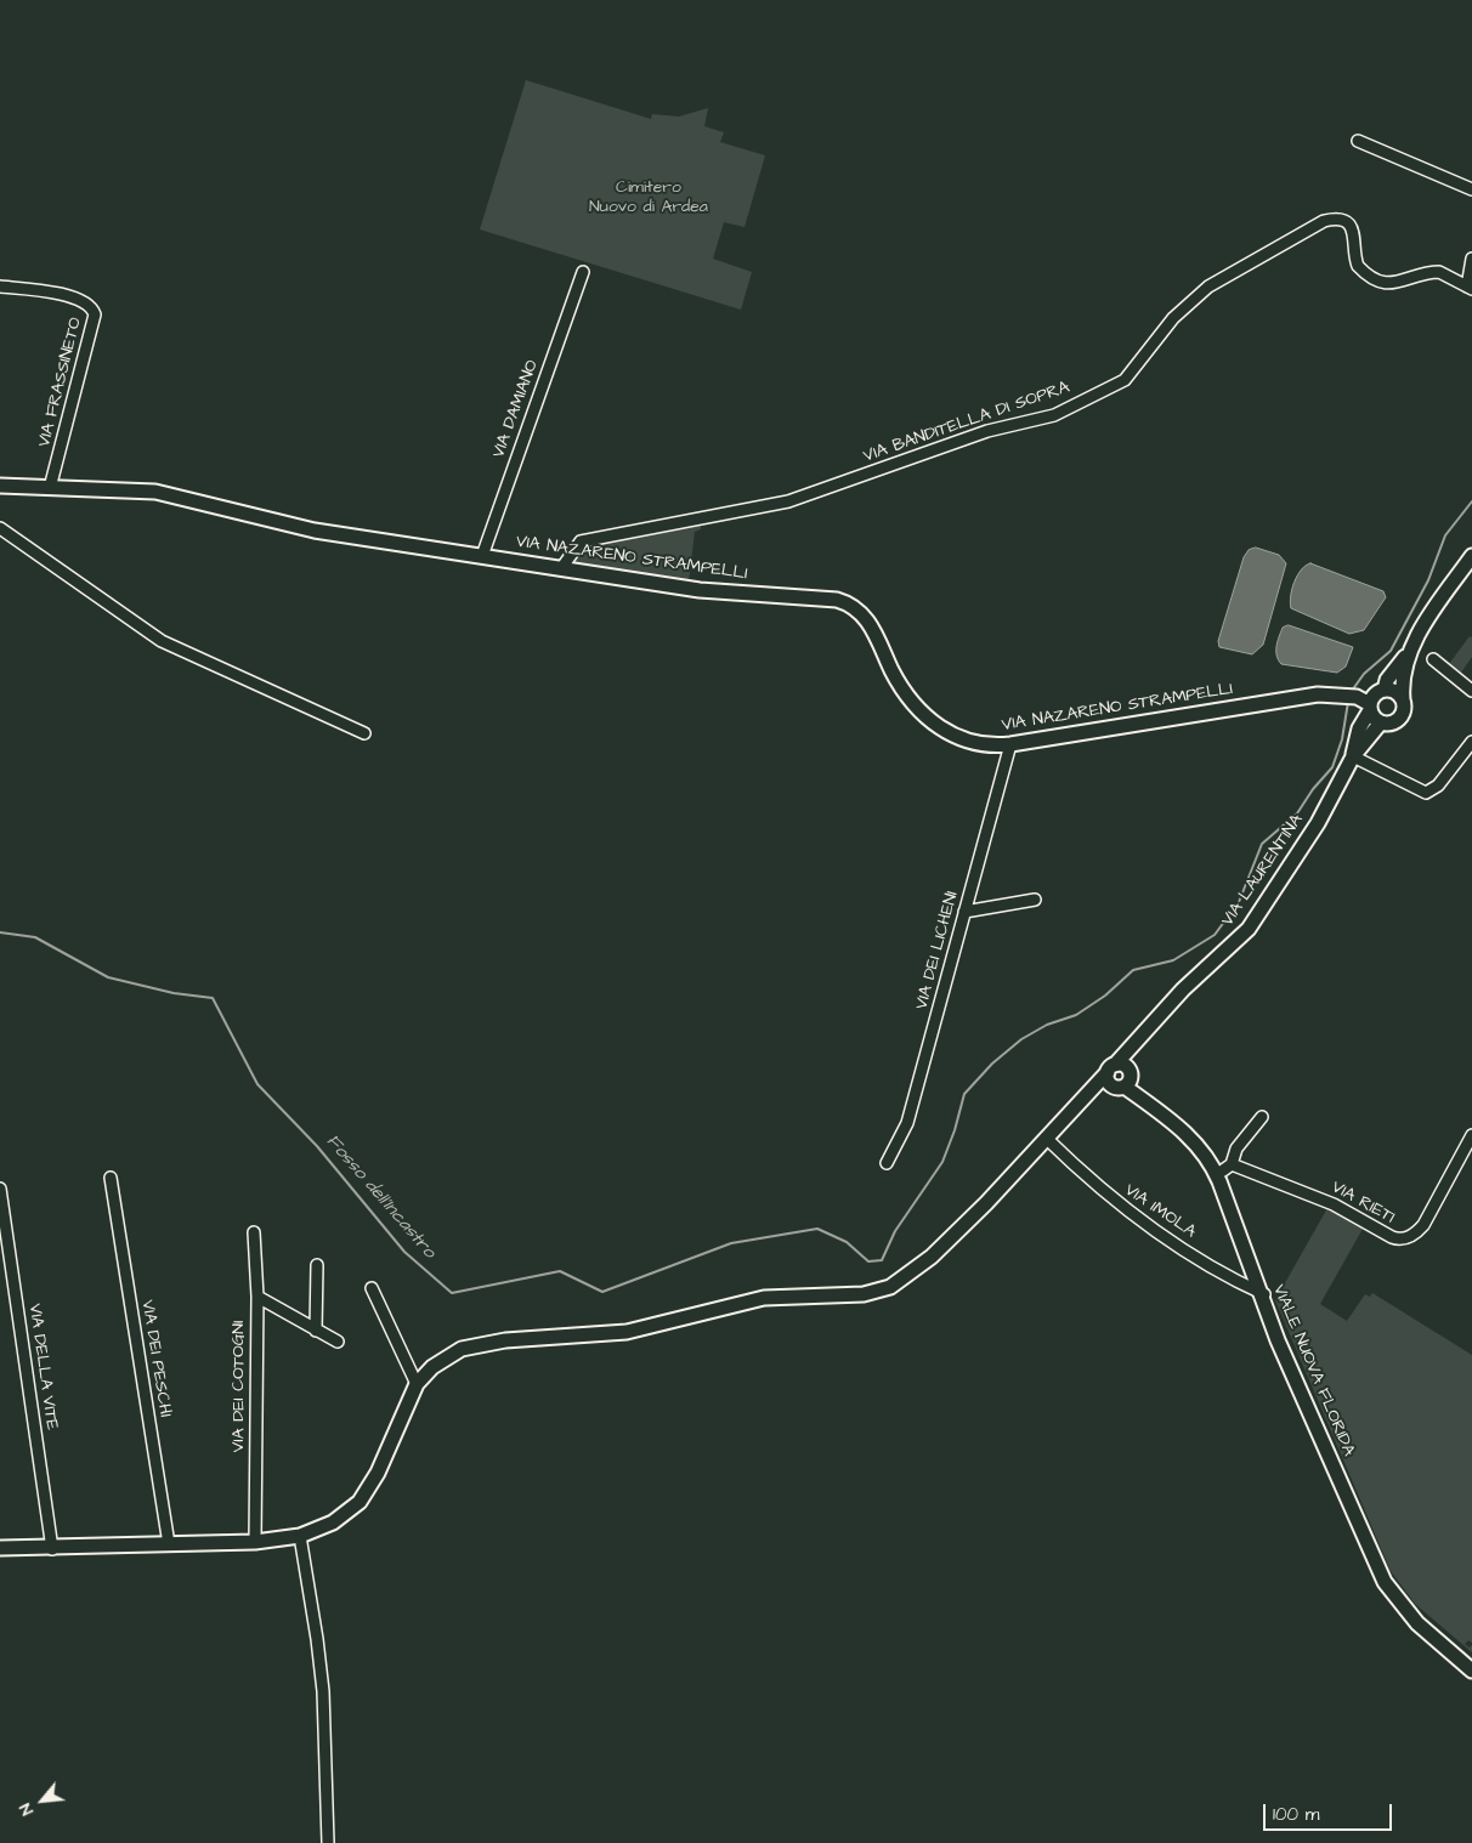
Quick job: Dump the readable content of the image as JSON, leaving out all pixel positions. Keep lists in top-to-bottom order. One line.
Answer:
{"streets":{"street":["VIA FRASSINETO","VIA DAMIANO","VIA BANDITELLA DI SOPRA","VIA NAZARENO STRAMPELLI","VIA LAURENTINA","VIA DEI LICHENI","VIA RIETI","VIA IMOLA","VIA DEI PESCHI","VIA DELLA VITE","VIALE NUOVA FLORIDA","VIA DEI COTOGNI"]},"crossings":[["VIA FRASSINETO","VIA NAZARENO STRAMPELLI"],["VIA DAMIANO","VIA NAZARENO STRAMPELLI"],["VIA BANDITELLA DI SOPRA","VIA NAZARENO STRAMPELLI"],["VIA NAZARENO STRAMPELLI","VIA LAURENTINA"],["VIA NAZARENO STRAMPELLI","VIA DEI LICHENI"],["VIA LAURENTINA","VIA IMOLA"],["VIA LAURENTINA","VIALE NUOVA FLORIDA"],["VIA RIETI","VIALE NUOVA FLORIDA"],["VIA IMOLA","VIALE NUOVA FLORIDA"]],"water":["Fosso dell'Incastro"],"parks":["Cimitero Nuovo di Ardea"],"scale_bar":"100 m","north":"bottom left"}
